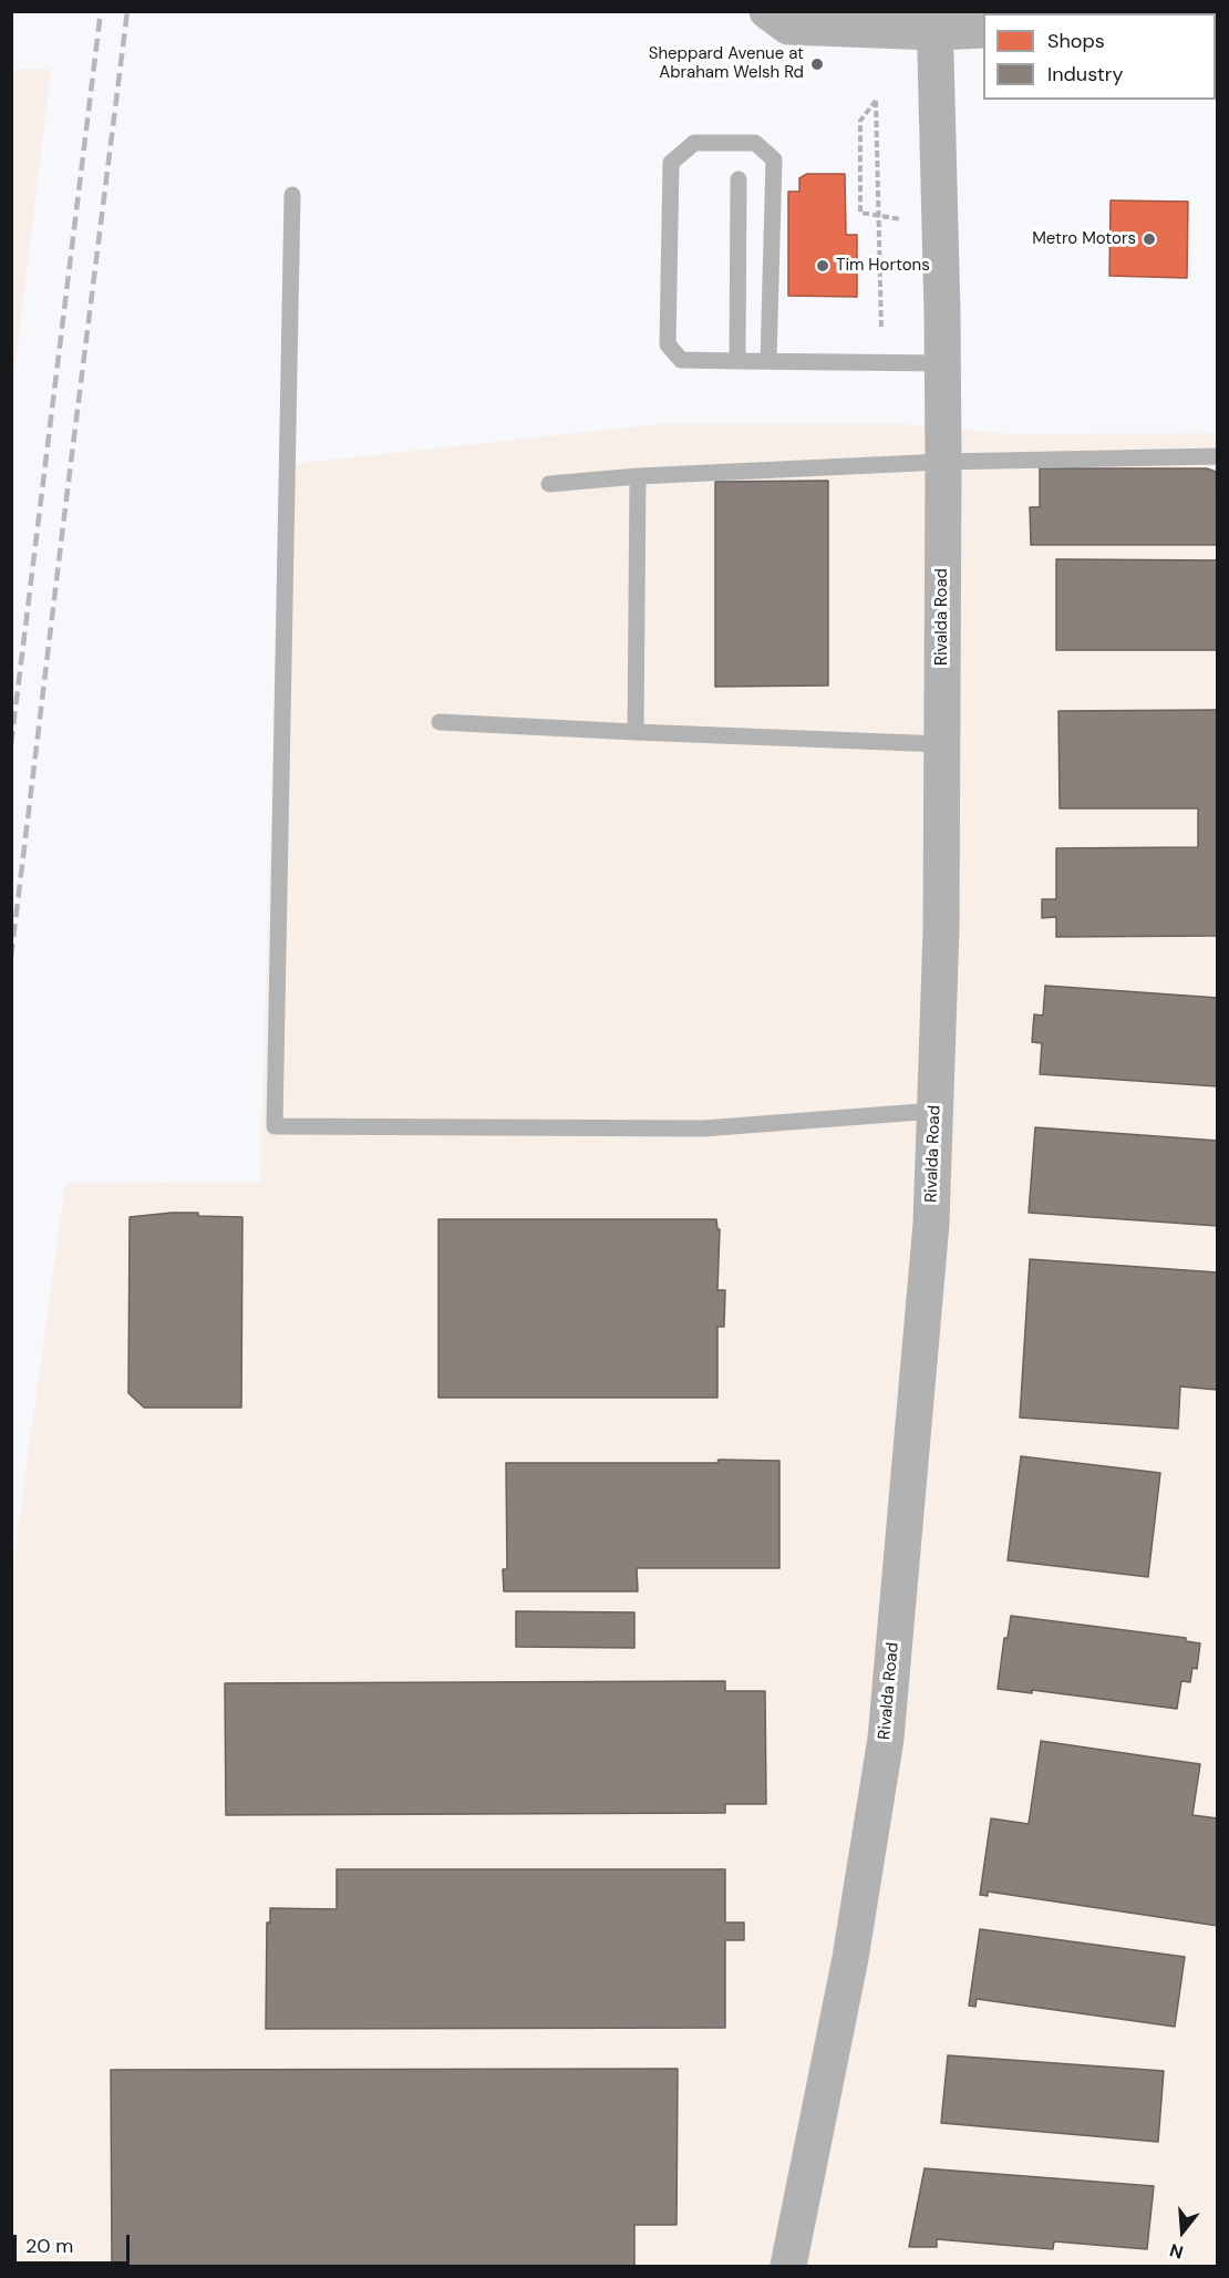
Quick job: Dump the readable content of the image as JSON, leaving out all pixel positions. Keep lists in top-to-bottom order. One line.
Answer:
{"streets":{"street":["Rivalda Road"]},"places":["Sheppard Avenue at Abraham Welsh Rd","Metro Motors","Tim Hortons"],"legend":["Shops","Industry"],"scale_bar":"20 m","north":"bottom"}
